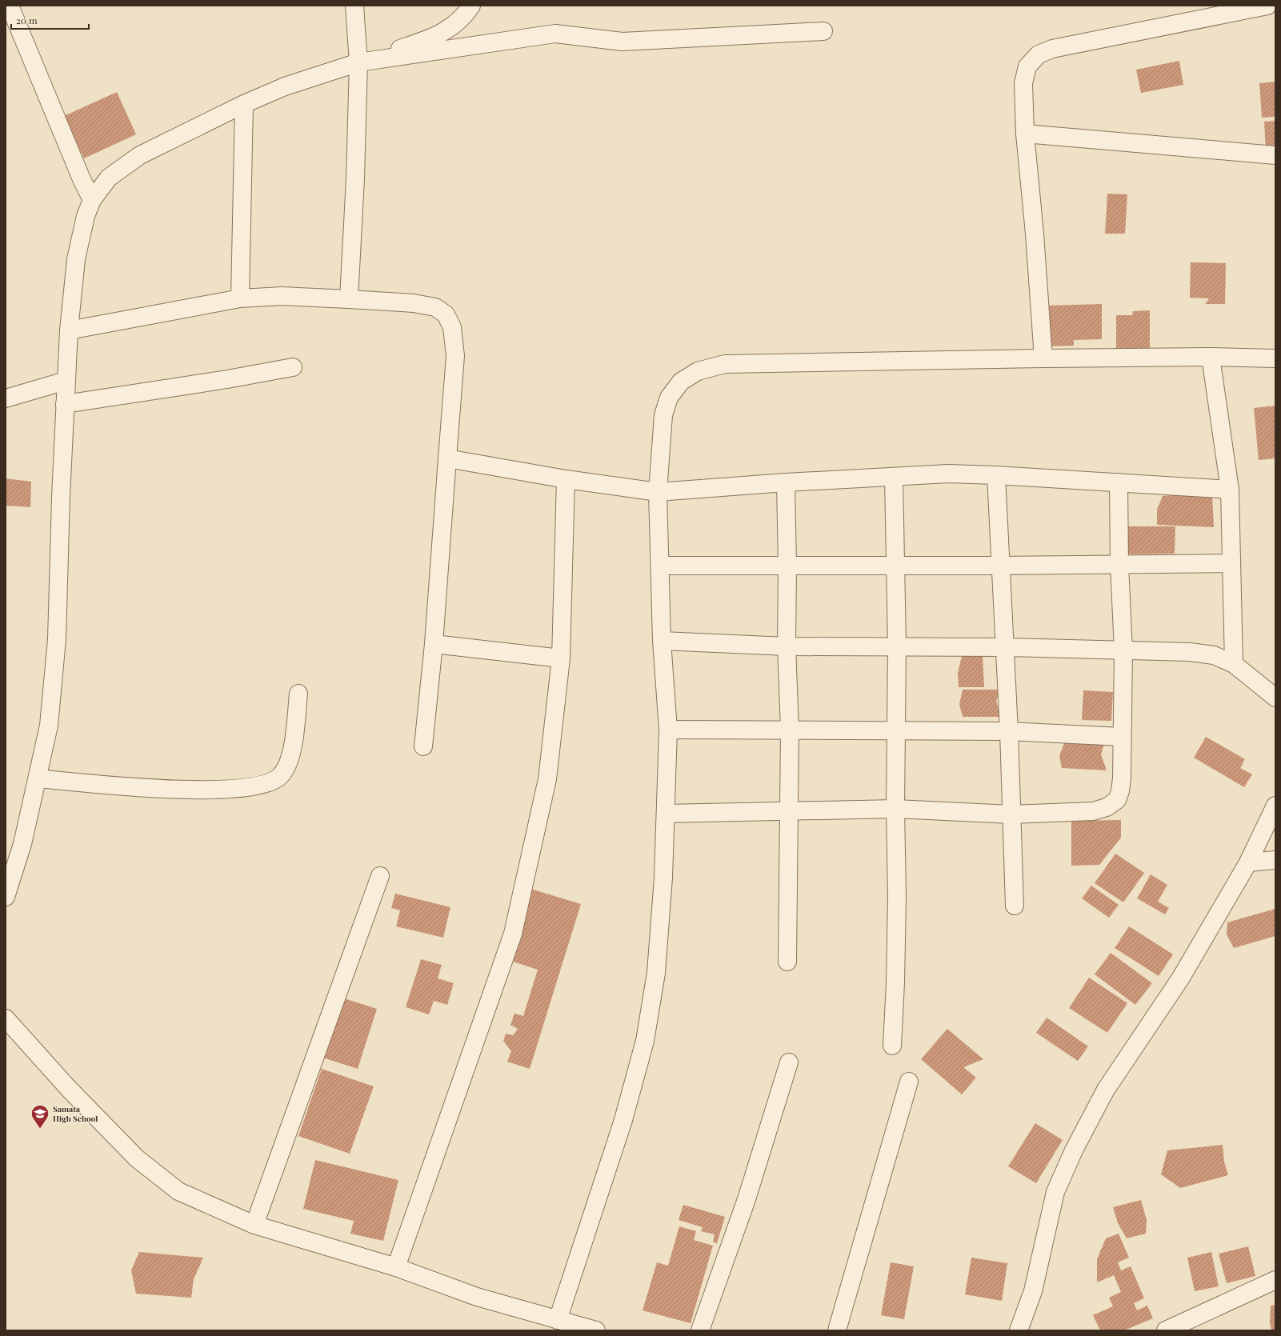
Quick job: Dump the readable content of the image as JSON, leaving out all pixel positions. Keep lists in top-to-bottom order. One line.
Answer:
{"places":{"school or university":["Samata High School"]},"scale_bar":"20 m"}
